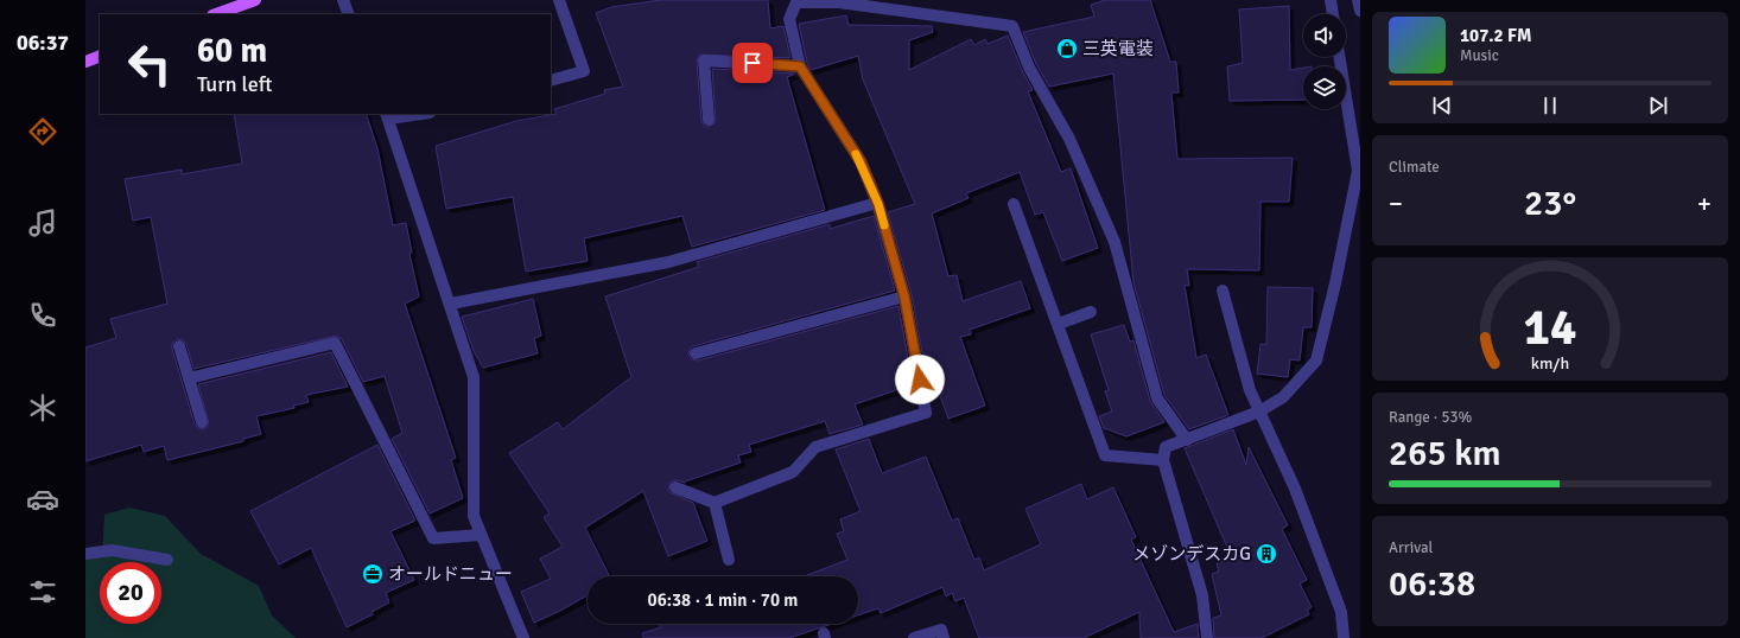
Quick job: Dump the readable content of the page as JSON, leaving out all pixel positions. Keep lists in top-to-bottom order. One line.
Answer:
{"places":{"shop":["三英電装"],"building":["メゾンデスカG"],"office":["オールドニュー"]},"page":{"tabs":"06:37","turn":["60 m","Turn left"],"song":["107.2 FM","Music"],"tile":["Climate",["Range · 53%","265 km"],["Arrival","06:38"]],"heat":["−","23°","+"],"limit":"20","trip":"06:38 · 1 min · 70 m","gauge":["14","km/h"]}}
